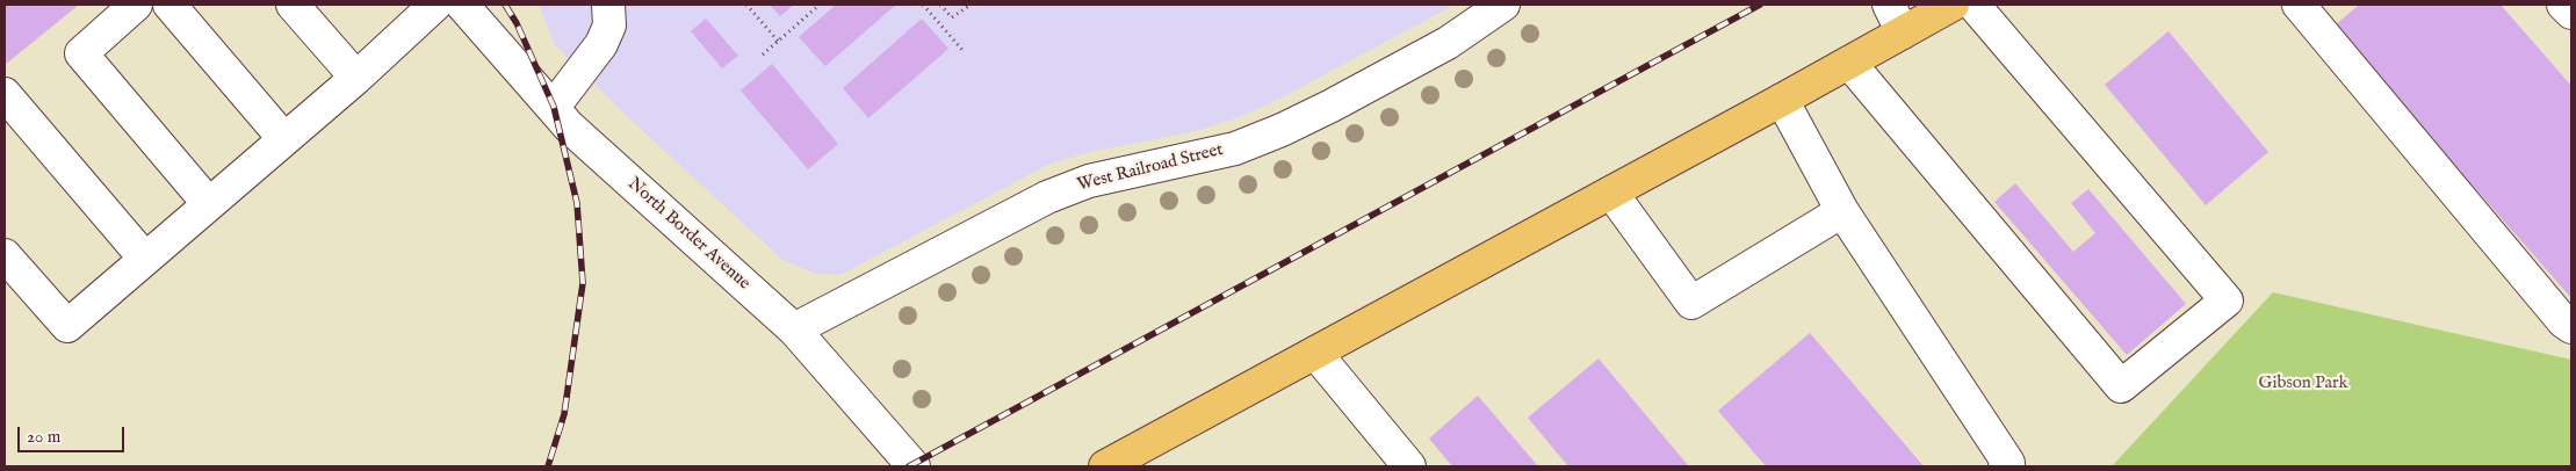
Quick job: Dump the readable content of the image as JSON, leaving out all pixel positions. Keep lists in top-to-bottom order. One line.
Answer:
{"streets":{"street":["West Railroad Street","North Border Avenue"]},"crossings":[["West Railroad Street","North Border Avenue"]],"parks":["Gibson Park"],"scale_bar":"20 m"}
